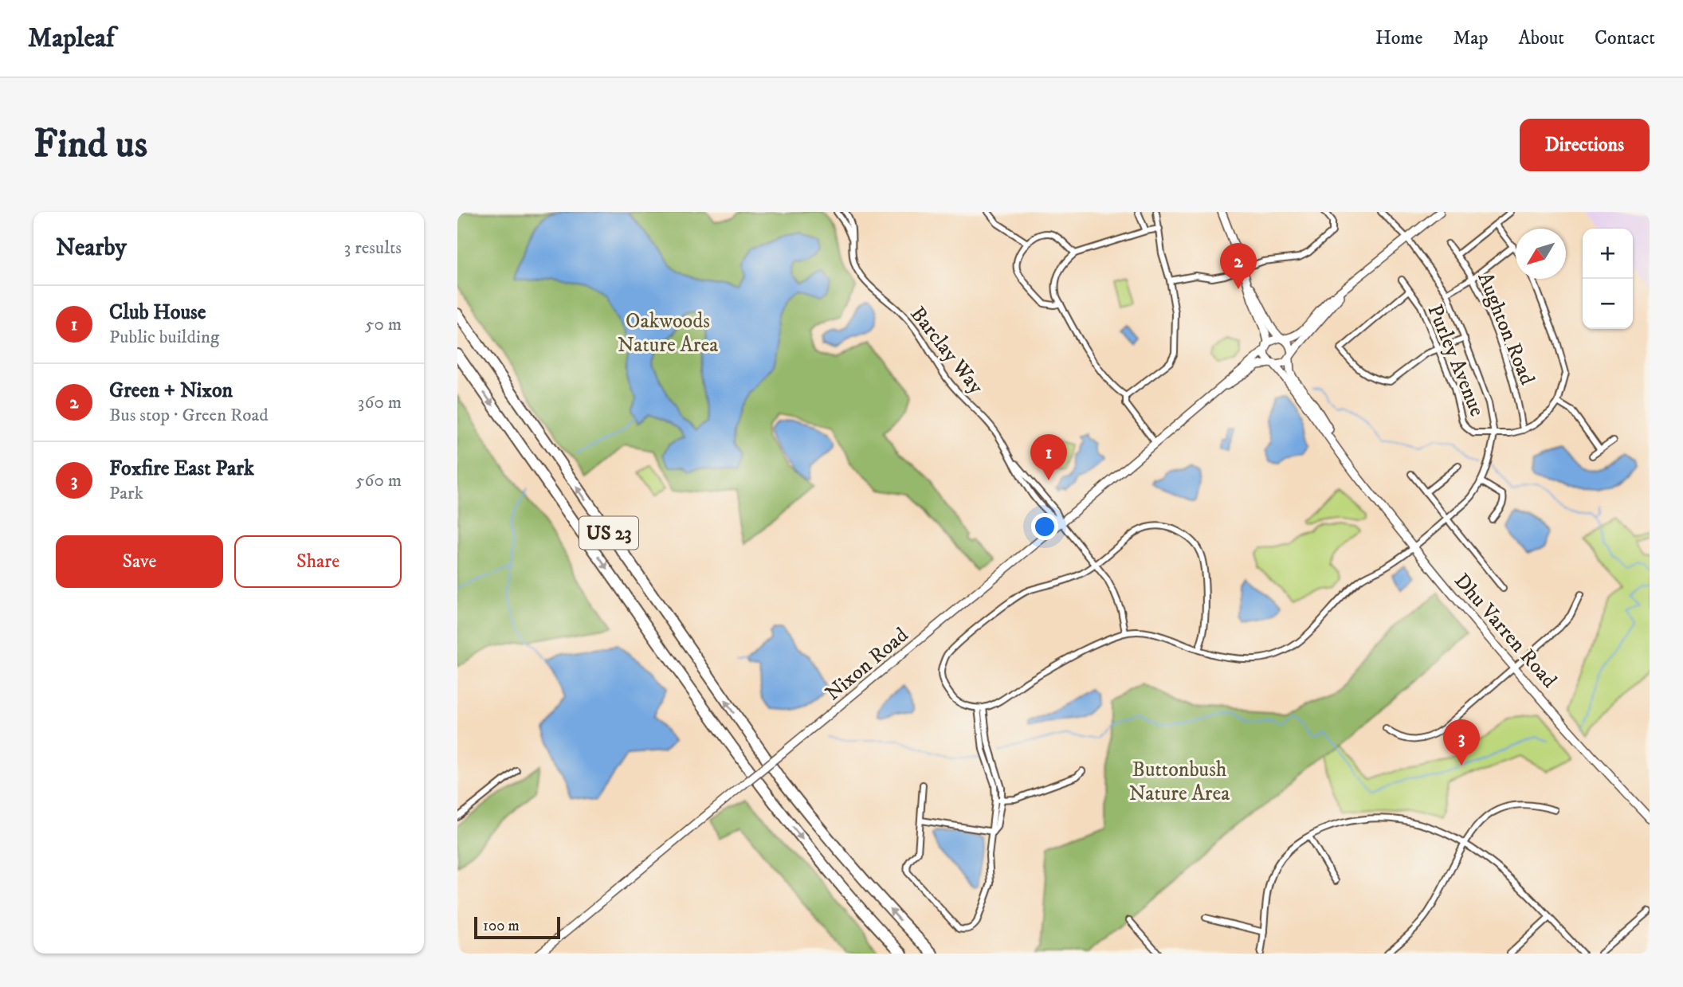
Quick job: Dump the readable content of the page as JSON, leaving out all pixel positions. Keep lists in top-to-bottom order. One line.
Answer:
{"streets":{"highway":["US 23"],"main road":["Dhu Varren Road","Nixon Road"],"street":["Aughton Road","Barclay Way","Purley Avenue"]},"crossings":[["Barclay Way","Nixon Road"],["Dhu Varren Road","Nixon Road"]],"parks":["Oakwoods Nature Area","Buttonbush Nature Area"],"scale_bar":"100 m","north":"bottom left","page":{"header":"Mapleaf","nav":["Home","Map","About","Contact"],"buttons":["Directions",["Save","Share"]],"title":"Find us","heading":["Nearby","3 results"],"map_buttons":["+","−"],"pins":["2","1","3"],"list":[{"mark":"1","name":"Club House","note":"Public building","value":"50 m"},{"mark":"2","name":"Green + Nixon","note":"Bus stop · Green Road","value":"360 m"},{"mark":"3","name":"Foxfire East Park","note":"Park","value":"560 m"}],"scale":"100 m"}}
